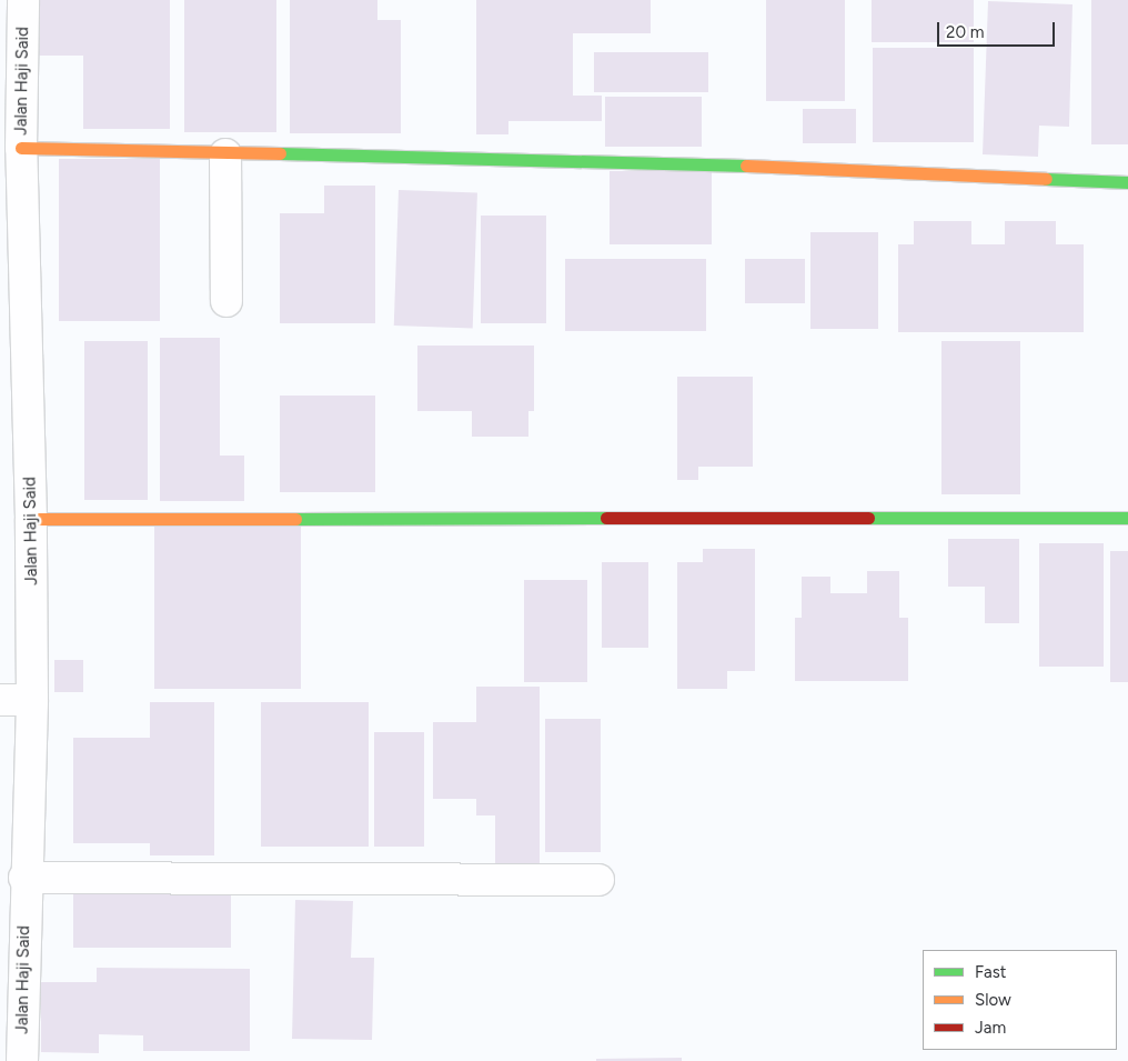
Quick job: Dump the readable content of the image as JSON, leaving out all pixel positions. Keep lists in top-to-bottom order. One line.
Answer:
{"streets":{"street":["Jalan Haji Said"]},"legend":["Fast","Slow","Jam"],"scale_bar":"20 m"}
